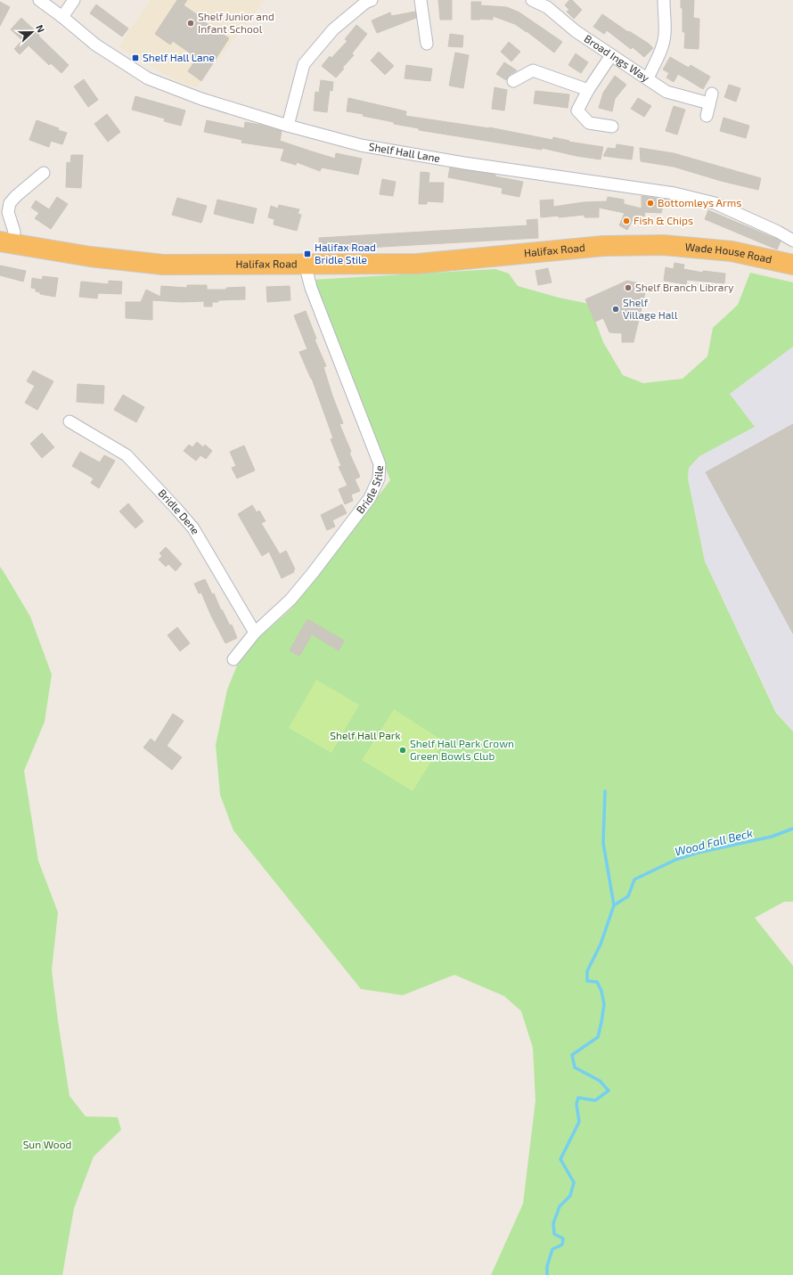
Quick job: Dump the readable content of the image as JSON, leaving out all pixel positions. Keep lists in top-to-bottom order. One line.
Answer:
{"streets":{"highway":["Halifax Road","Wade House Road"],"street":["Broad Ings Way","Shelf Hall Lane","Bridle Stile","Bridle Dene"]},"crossings":[["Halifax Road","Wade House Road"],["Halifax Road","Bridle Stile"],["Bridle Stile","Bridle Dene"]],"water":["Wood Fall Beck"],"parks":["Shelf Hall Park","Sun Wood"],"places":{"other":["Shelf Junior and Infant School","Bottomleys Arms","Fish & Chips","Shelf Branch Library","Shelf Village Hall","Shelf Hall Park Crown Green Bowls Club"],"transit":["Shelf Hall Lane","Halifax Road Bridle Stile"]},"north":"right"}
